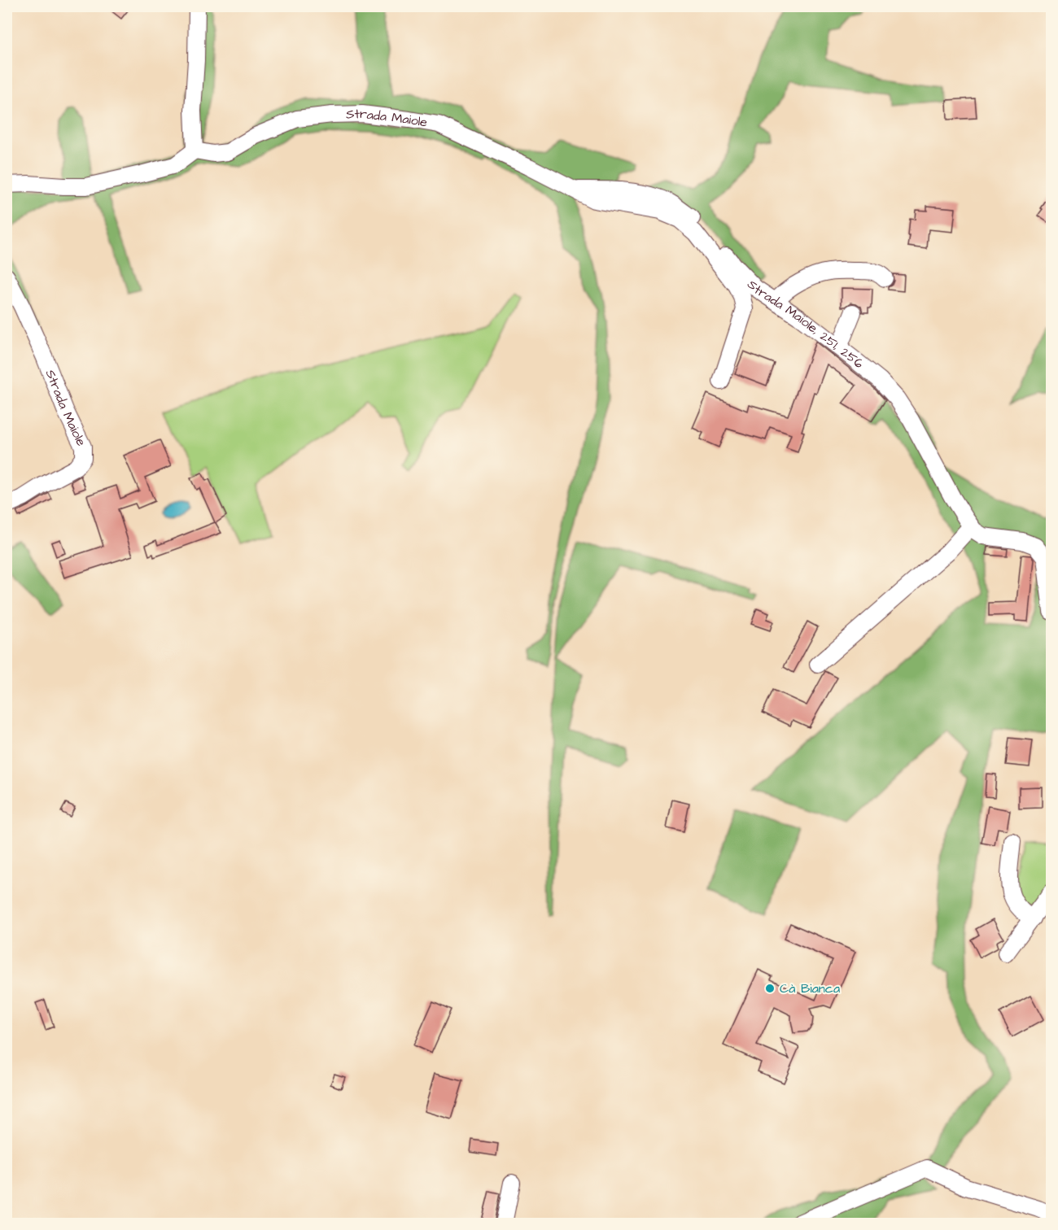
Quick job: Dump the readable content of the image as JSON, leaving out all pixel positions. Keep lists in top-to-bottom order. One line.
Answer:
{"streets":{"street":["Strada Maiole","Strada Maiole, 251, 256"]},"crossings":[["Strada Maiole","Strada Maiole, 251, 256"]],"places":["Cà Bianca"]}
